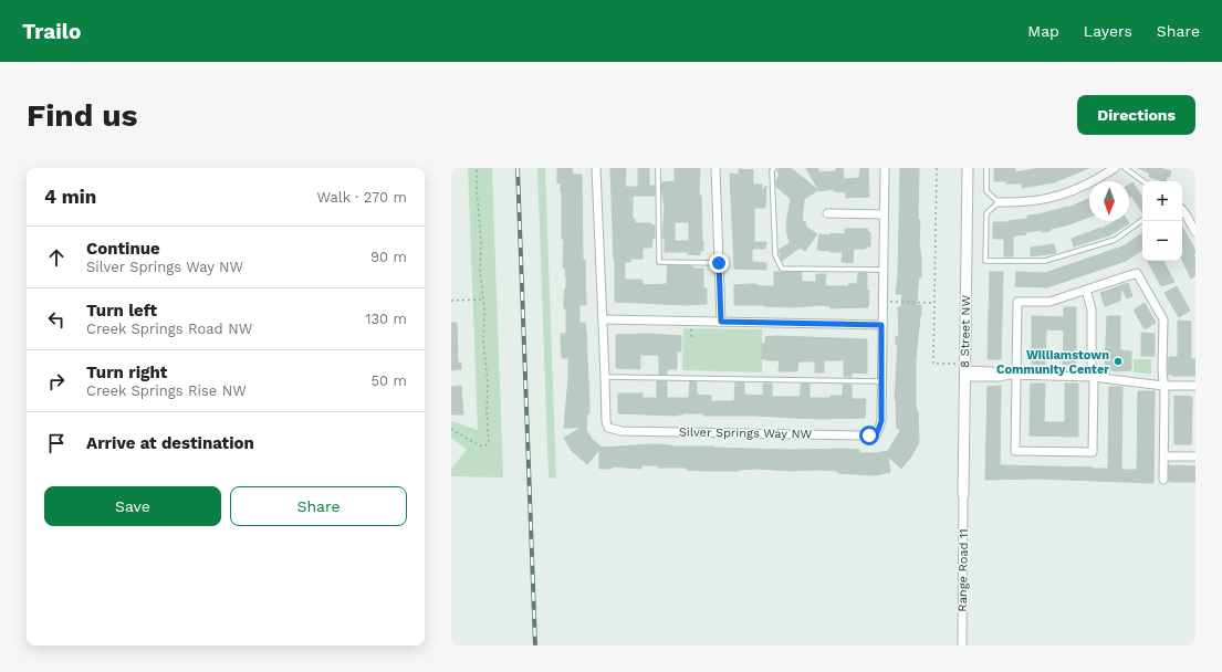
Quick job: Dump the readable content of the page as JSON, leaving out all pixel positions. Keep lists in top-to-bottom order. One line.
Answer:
{"streets":{"street":["8 Street NW","Silver Springs Way NW","Range Road 11"]},"crossings":[["8 Street NW","Range Road 11"]],"places":["Williamstown Community Center"],"north":"bottom","page":{"header":"Trailo","nav":["Map","Layers","Share"],"buttons":["Directions",["Save","Share"]],"title":"Find us","heading":["4 min","Walk · 270 m"],"map_buttons":["+","−"],"list":[["Continue","Silver Springs Way NW","90 m"],["Turn left","Creek Springs Road NW","130 m"],["Turn right","Creek Springs Rise NW","50 m"],"Arrive at destination"]}}
